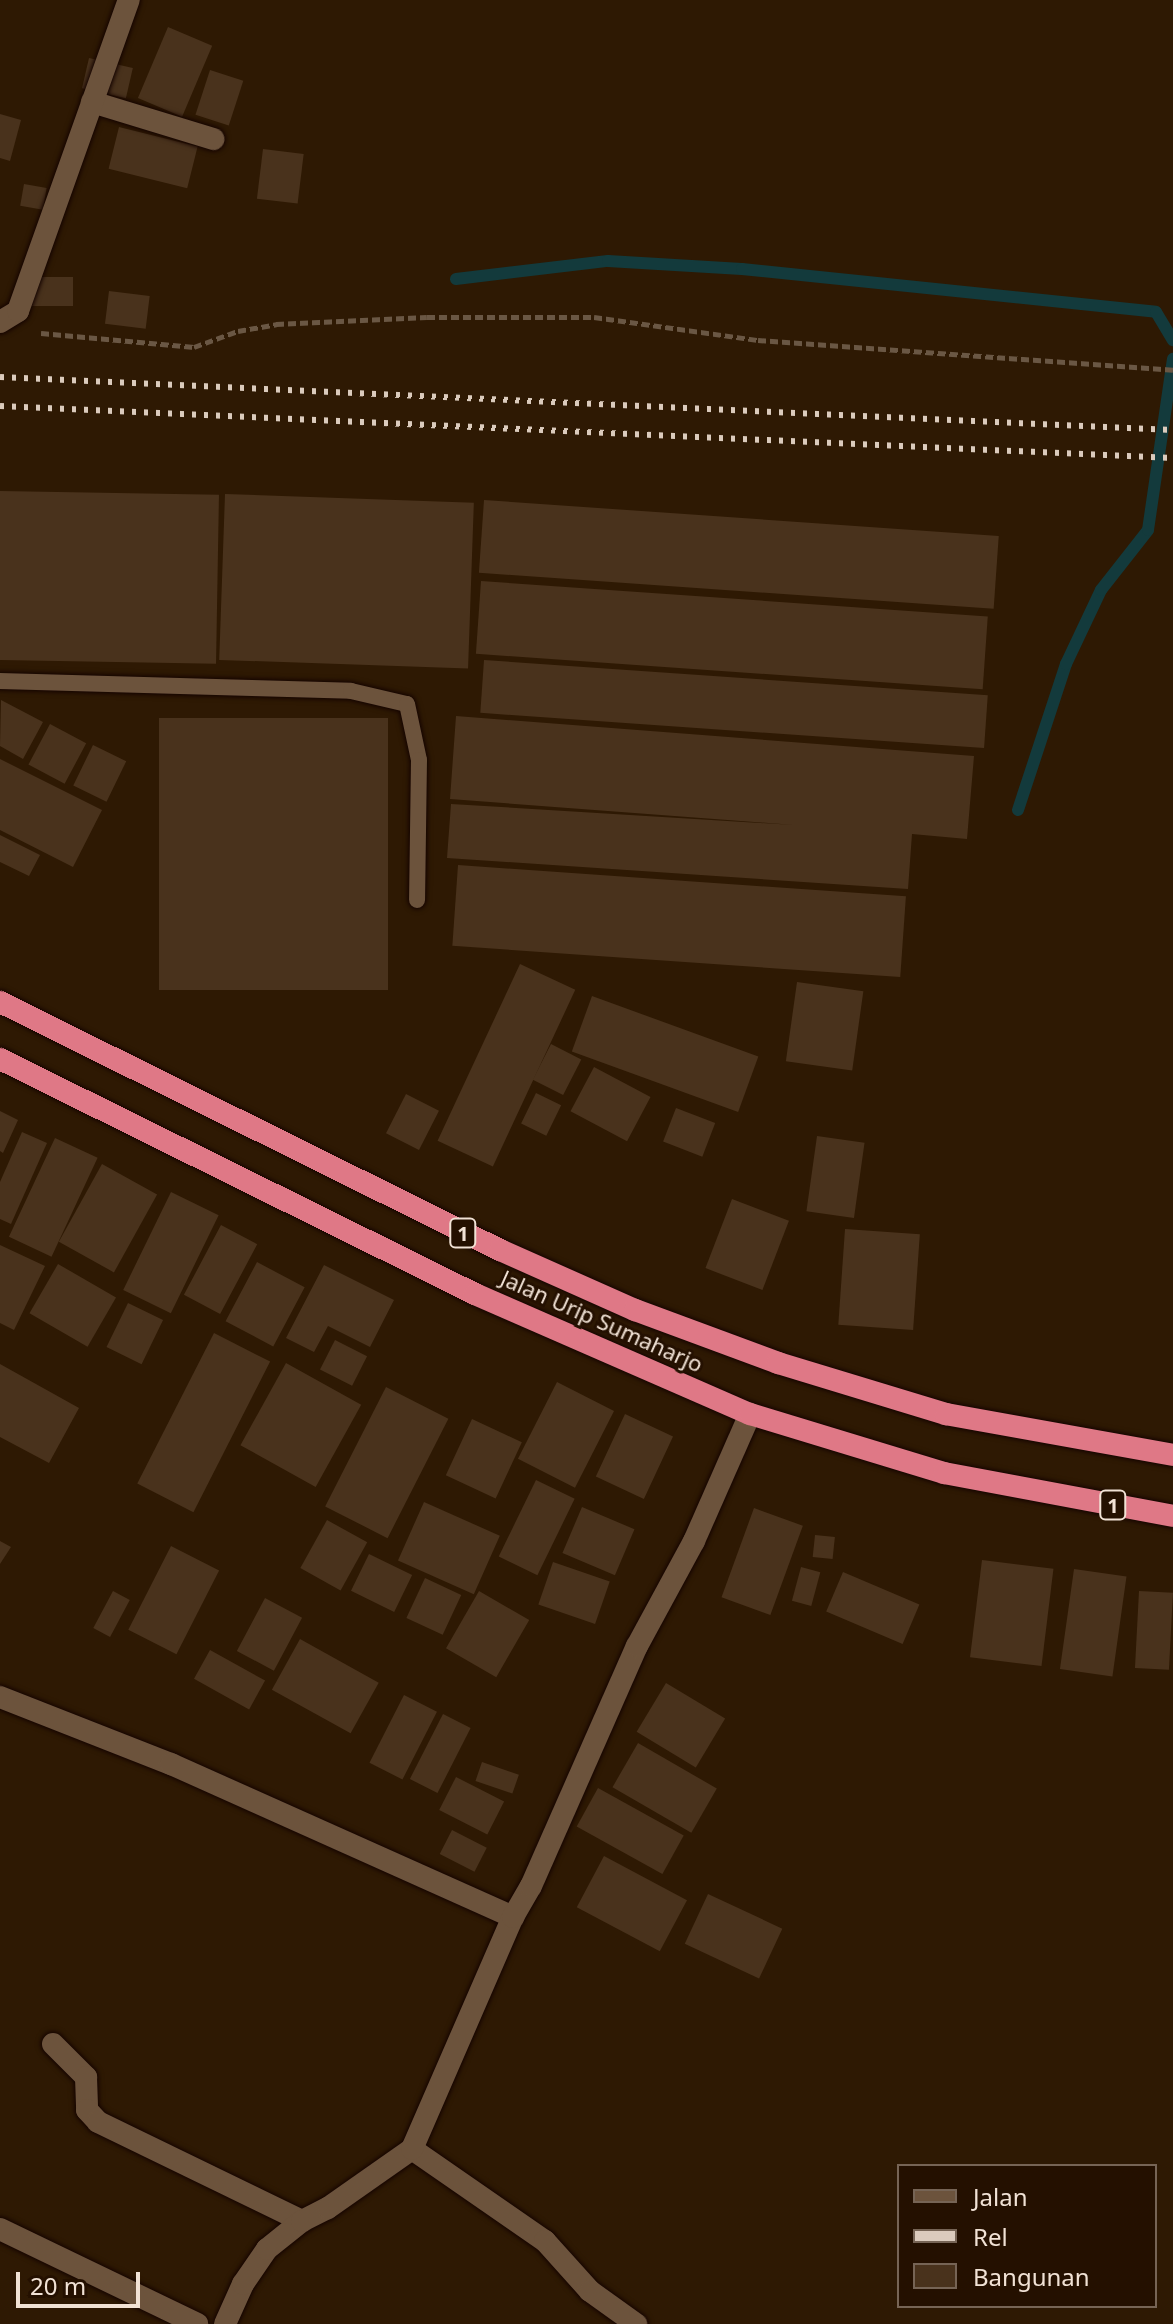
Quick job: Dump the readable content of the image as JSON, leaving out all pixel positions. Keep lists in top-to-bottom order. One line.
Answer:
{"streets":{"highway":["1","Jalan Urip Sumaharjo"]},"legend":["Jalan","Rel","Bangunan"],"scale_bar":"20 m"}
